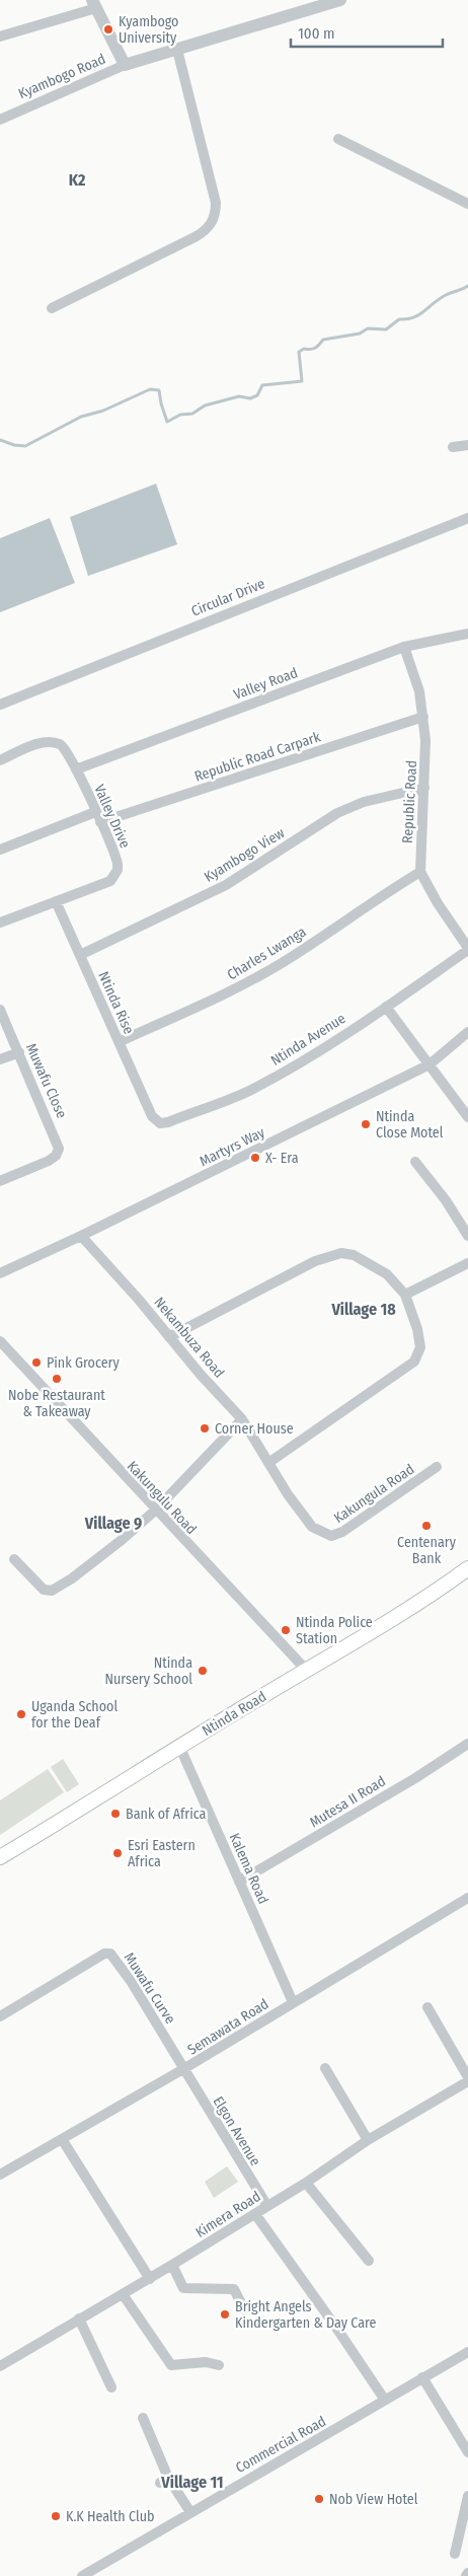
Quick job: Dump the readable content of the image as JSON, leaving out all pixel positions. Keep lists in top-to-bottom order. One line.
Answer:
{"streets":{"main road":["Ntinda Road"],"street":["Kyambogo Road","Circular Drive","Valley Road","Republic Road Carpark","Republic Road","Valley Drive","Kyambogo View","Charles Lwanga","Ntinda Rise","Ntinda Avenue","Muwafu Close","Martyrs Way","Nekambuza Road","Kakungula Road","Kakungulu Road","Mutesa II Road","Kalema Road","Muwafu Curve","Semawata Road","Elgon Avenue","Kimera Road","Commercial Road"]},"crossings":[["Valley Road","Republic Road"],["Valley Road","Valley Drive"],["Republic Road Carpark","Republic Road"],["Republic Road Carpark","Valley Drive"],["Republic Road","Kyambogo View"],["Republic Road","Charles Lwanga"],["Valley Drive","Ntinda Rise"],["Kyambogo View","Ntinda Rise"],["Charles Lwanga","Ntinda Rise"],["Ntinda Rise","Ntinda Avenue"],["Martyrs Way","Nekambuza Road"],["Nekambuza Road","Kakungula Road"],["Kakungulu Road","Ntinda Road"],["Ntinda Road","Kalema Road"],["Mutesa II Road","Kalema Road"],["Kalema Road","Semawata Road"],["Muwafu Curve","Semawata Road"],["Muwafu Curve","Elgon Avenue"],["Semawata Road","Elgon Avenue"],["Elgon Avenue","Kimera Road"]],"districts":["K2","Village 18","Village 9","Village 11"],"places":["Kyambogo University","Ntinda Close Motel","X- Era","Pink Grocery","Nobe Restaurant & Takeaway","Corner House","Centenary Bank","Ntinda Police Station","Ntinda Nursery School","Uganda School for the Deaf","Bank of Africa","Esri Eastern Africa","Bright Angels Kindergarten & Day Care","Nob View Hotel","K.K Health Club"],"scale_bar":"100 m"}
